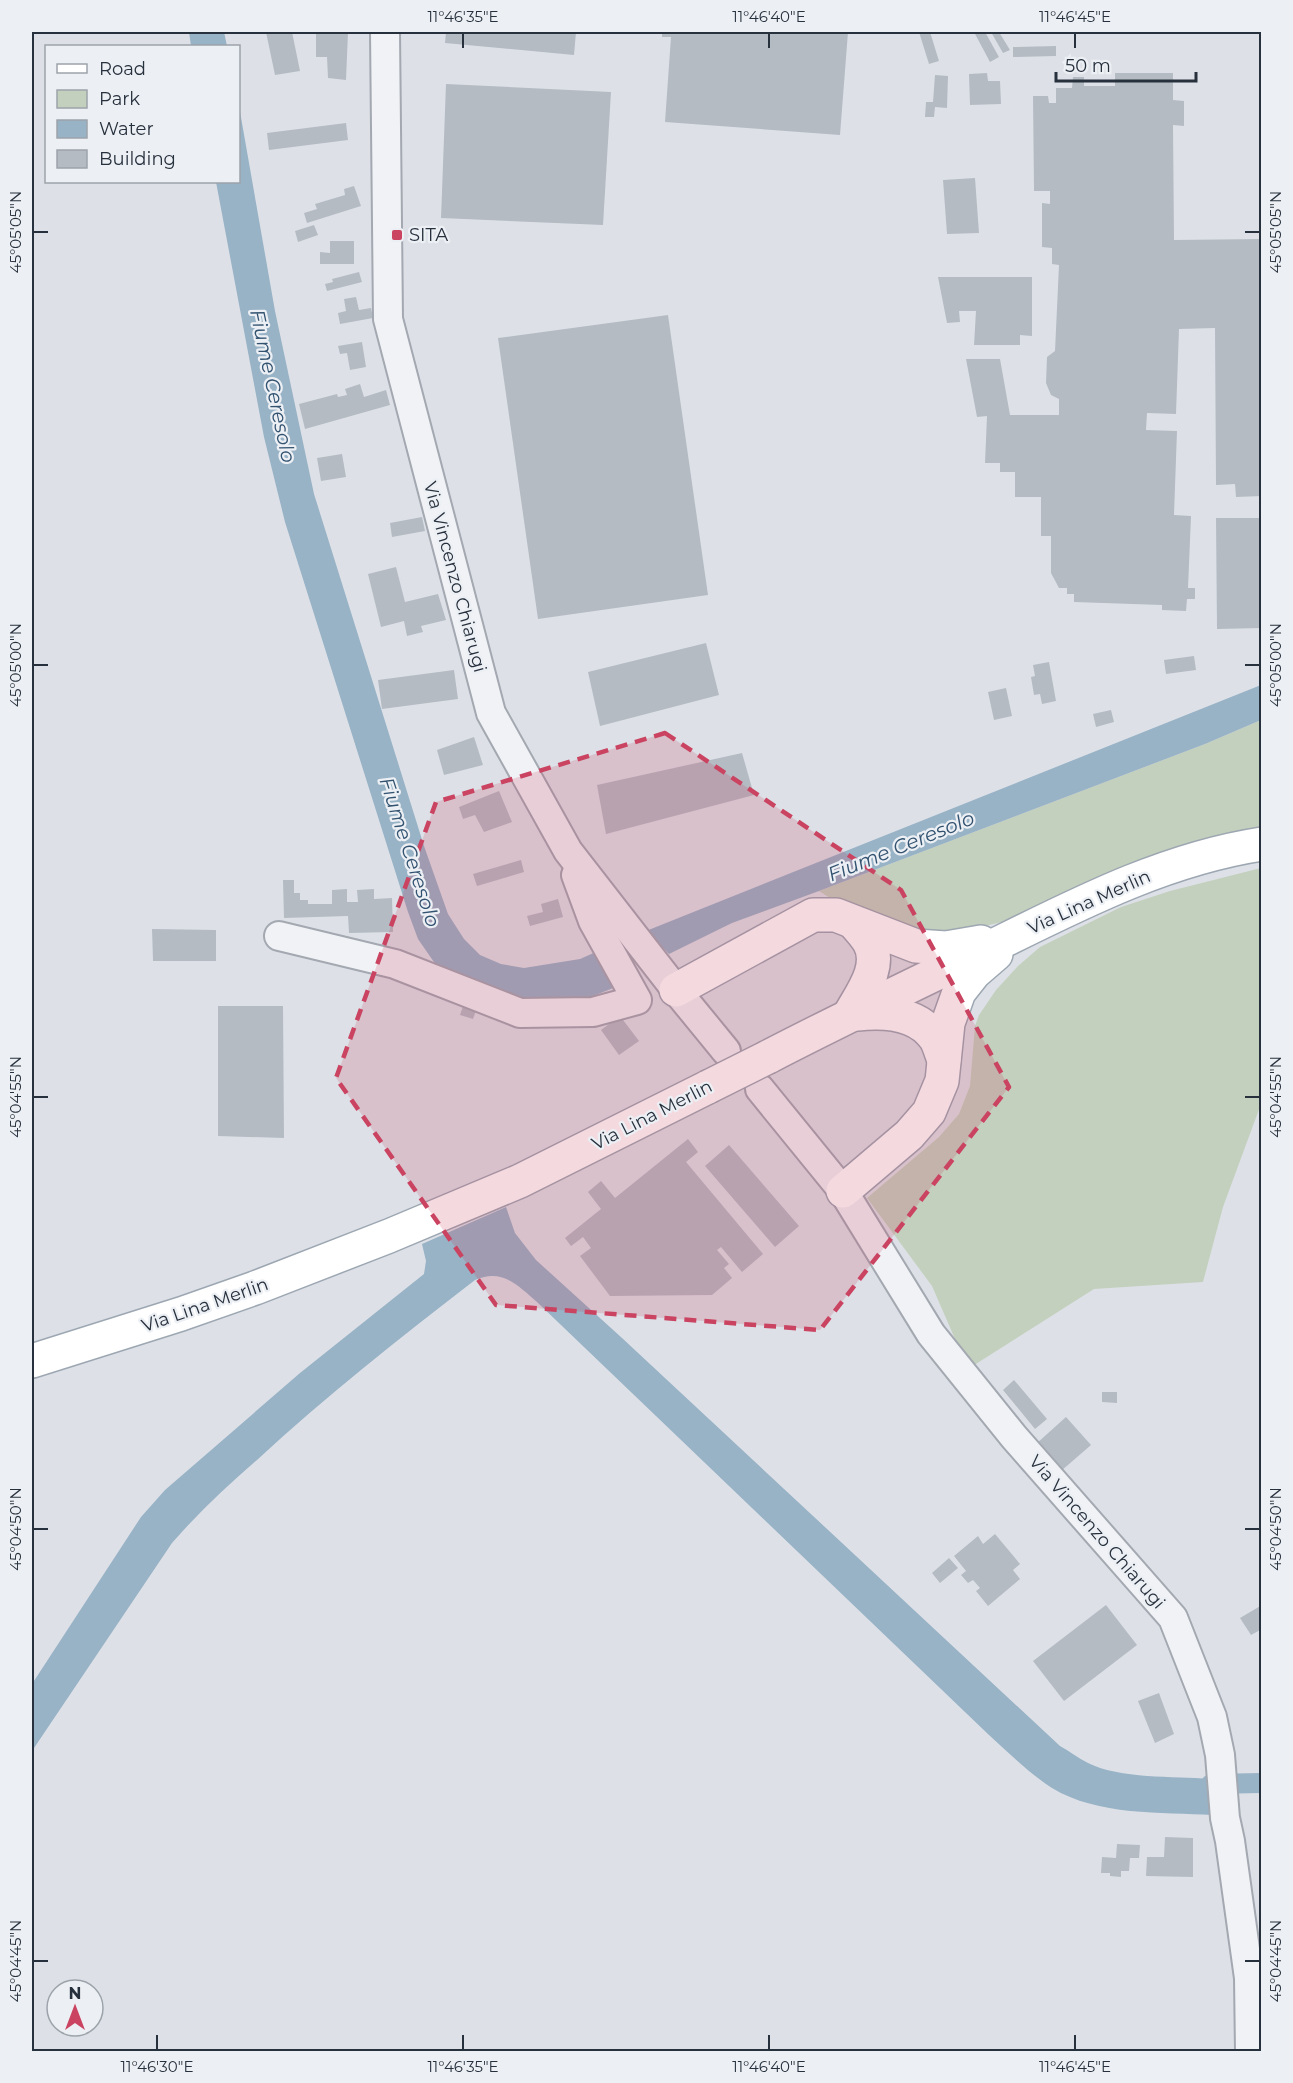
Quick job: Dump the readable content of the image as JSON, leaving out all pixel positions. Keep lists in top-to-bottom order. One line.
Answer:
{"streets":{"main road":["Via Lina Merlin"],"street":["Via Vincenzo Chiarugi"]},"water":["Fiume Ceresolo"],"places":{"transit":["SITA"]},"legend":["Road","Park","Water","Building"],"scale_bar":"50 m","north":"top","coordinates":["11°46'35\"E","11°46'40\"E","11°46'45\"E","45°05'05\"N","45°05'00\"N","45°04'55\"N","45°04'50\"N","45°04'45\"N","11°46'30\"E"]}
